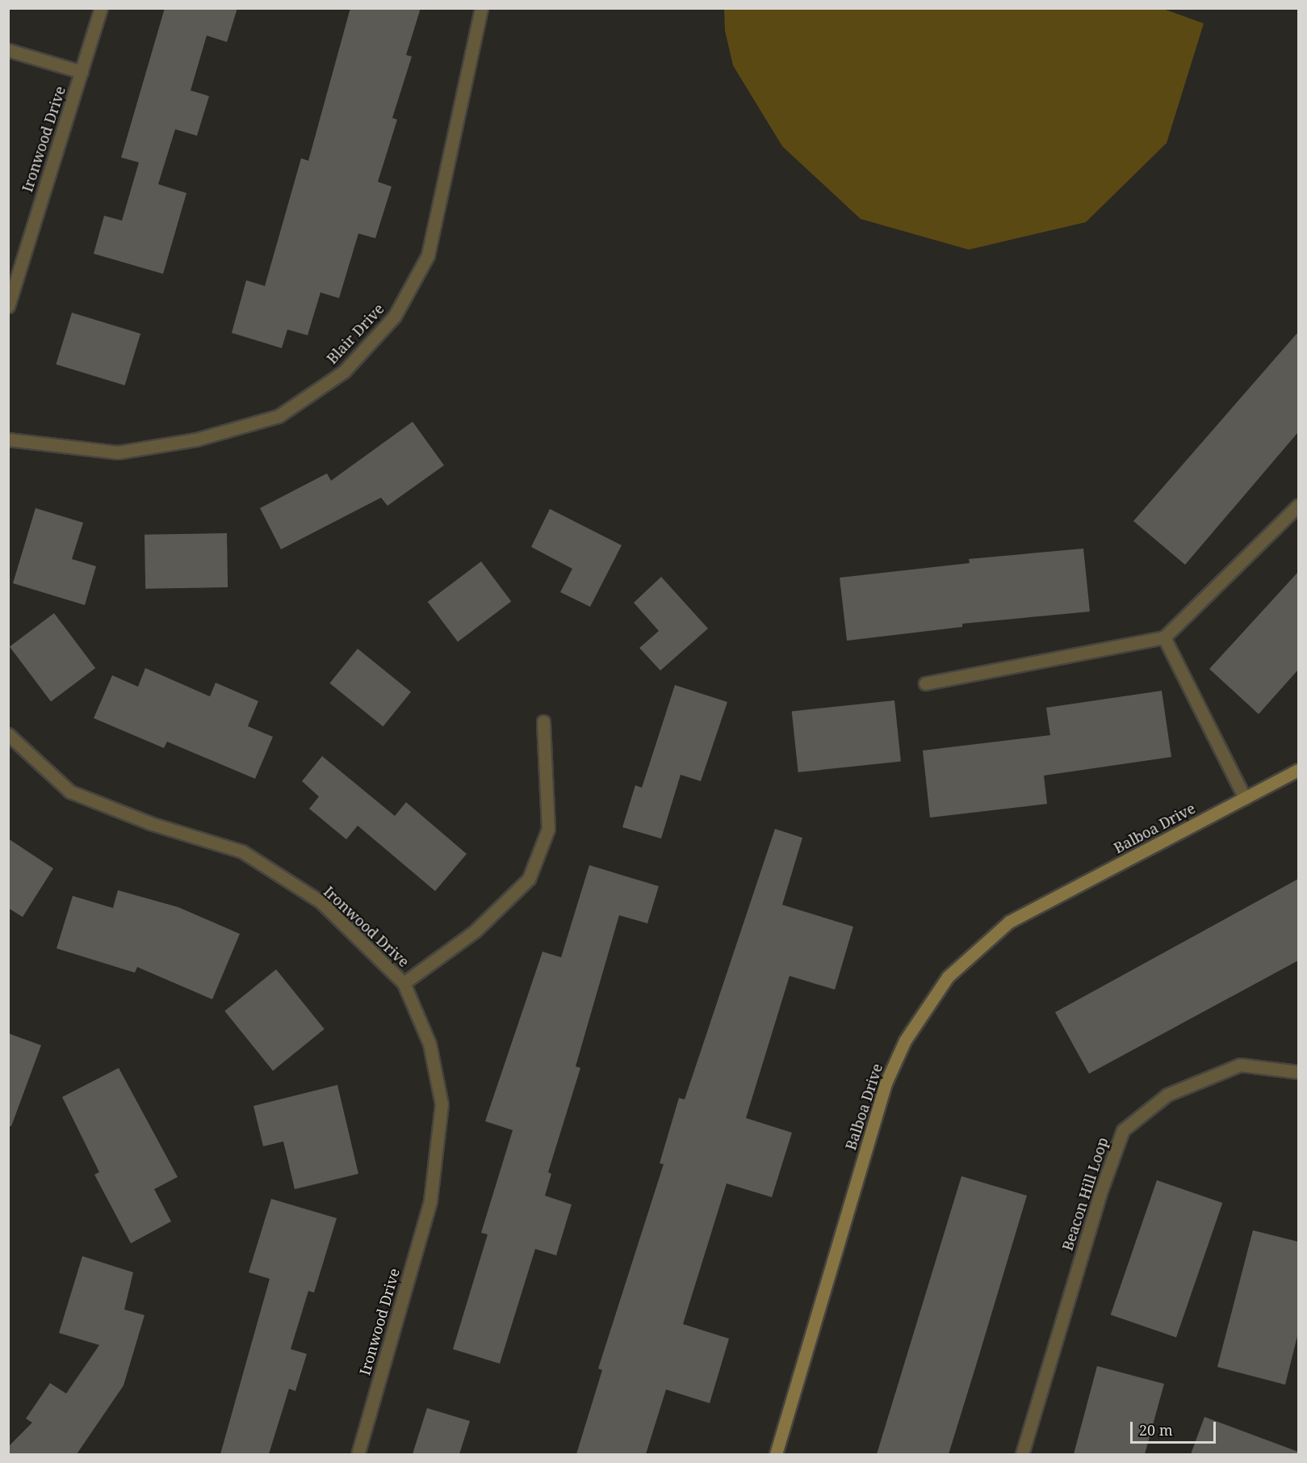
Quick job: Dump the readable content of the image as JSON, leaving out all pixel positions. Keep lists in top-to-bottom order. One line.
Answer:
{"streets":{"street":["Ironwood Drive","Blair Drive","Balboa Drive","Beacon Hill Loop"]},"scale_bar":"20 m"}
